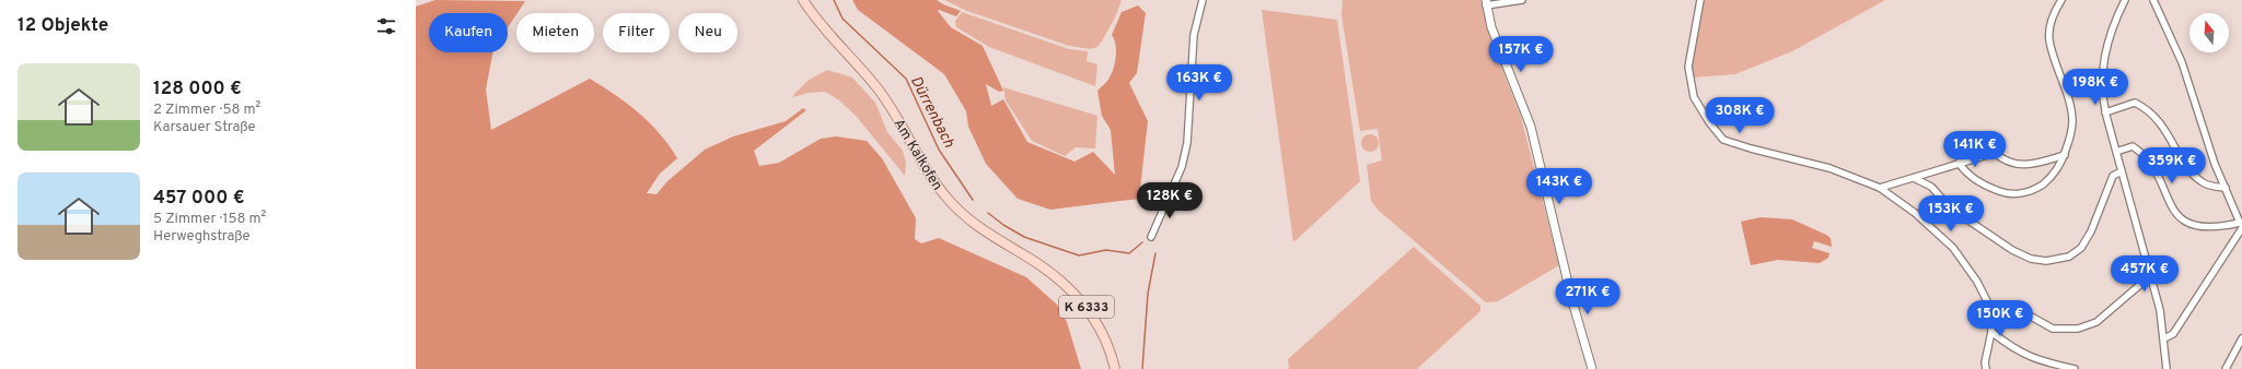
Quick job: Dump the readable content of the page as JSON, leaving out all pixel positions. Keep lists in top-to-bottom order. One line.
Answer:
{"streets":{"main road":["Am Kalkofen","K 6333"]},"water":["Dürrenbach"],"north":"top","page":{"heading":"12 Objekte","chip":["Kaufen","Mieten","Filter","Neu"],"price":["157K €","163K €","198K €","308K €","141K €","359K €","143K €","128K €","153K €","457K €","271K €","150K €"],"list":[{"name":"128 000 €","note":"2 Zimmer · 58 m² · Karsauer Straße"},{"name":"457 000 €","note":"5 Zimmer · 158 m² · Herweghstraße"}]}}
